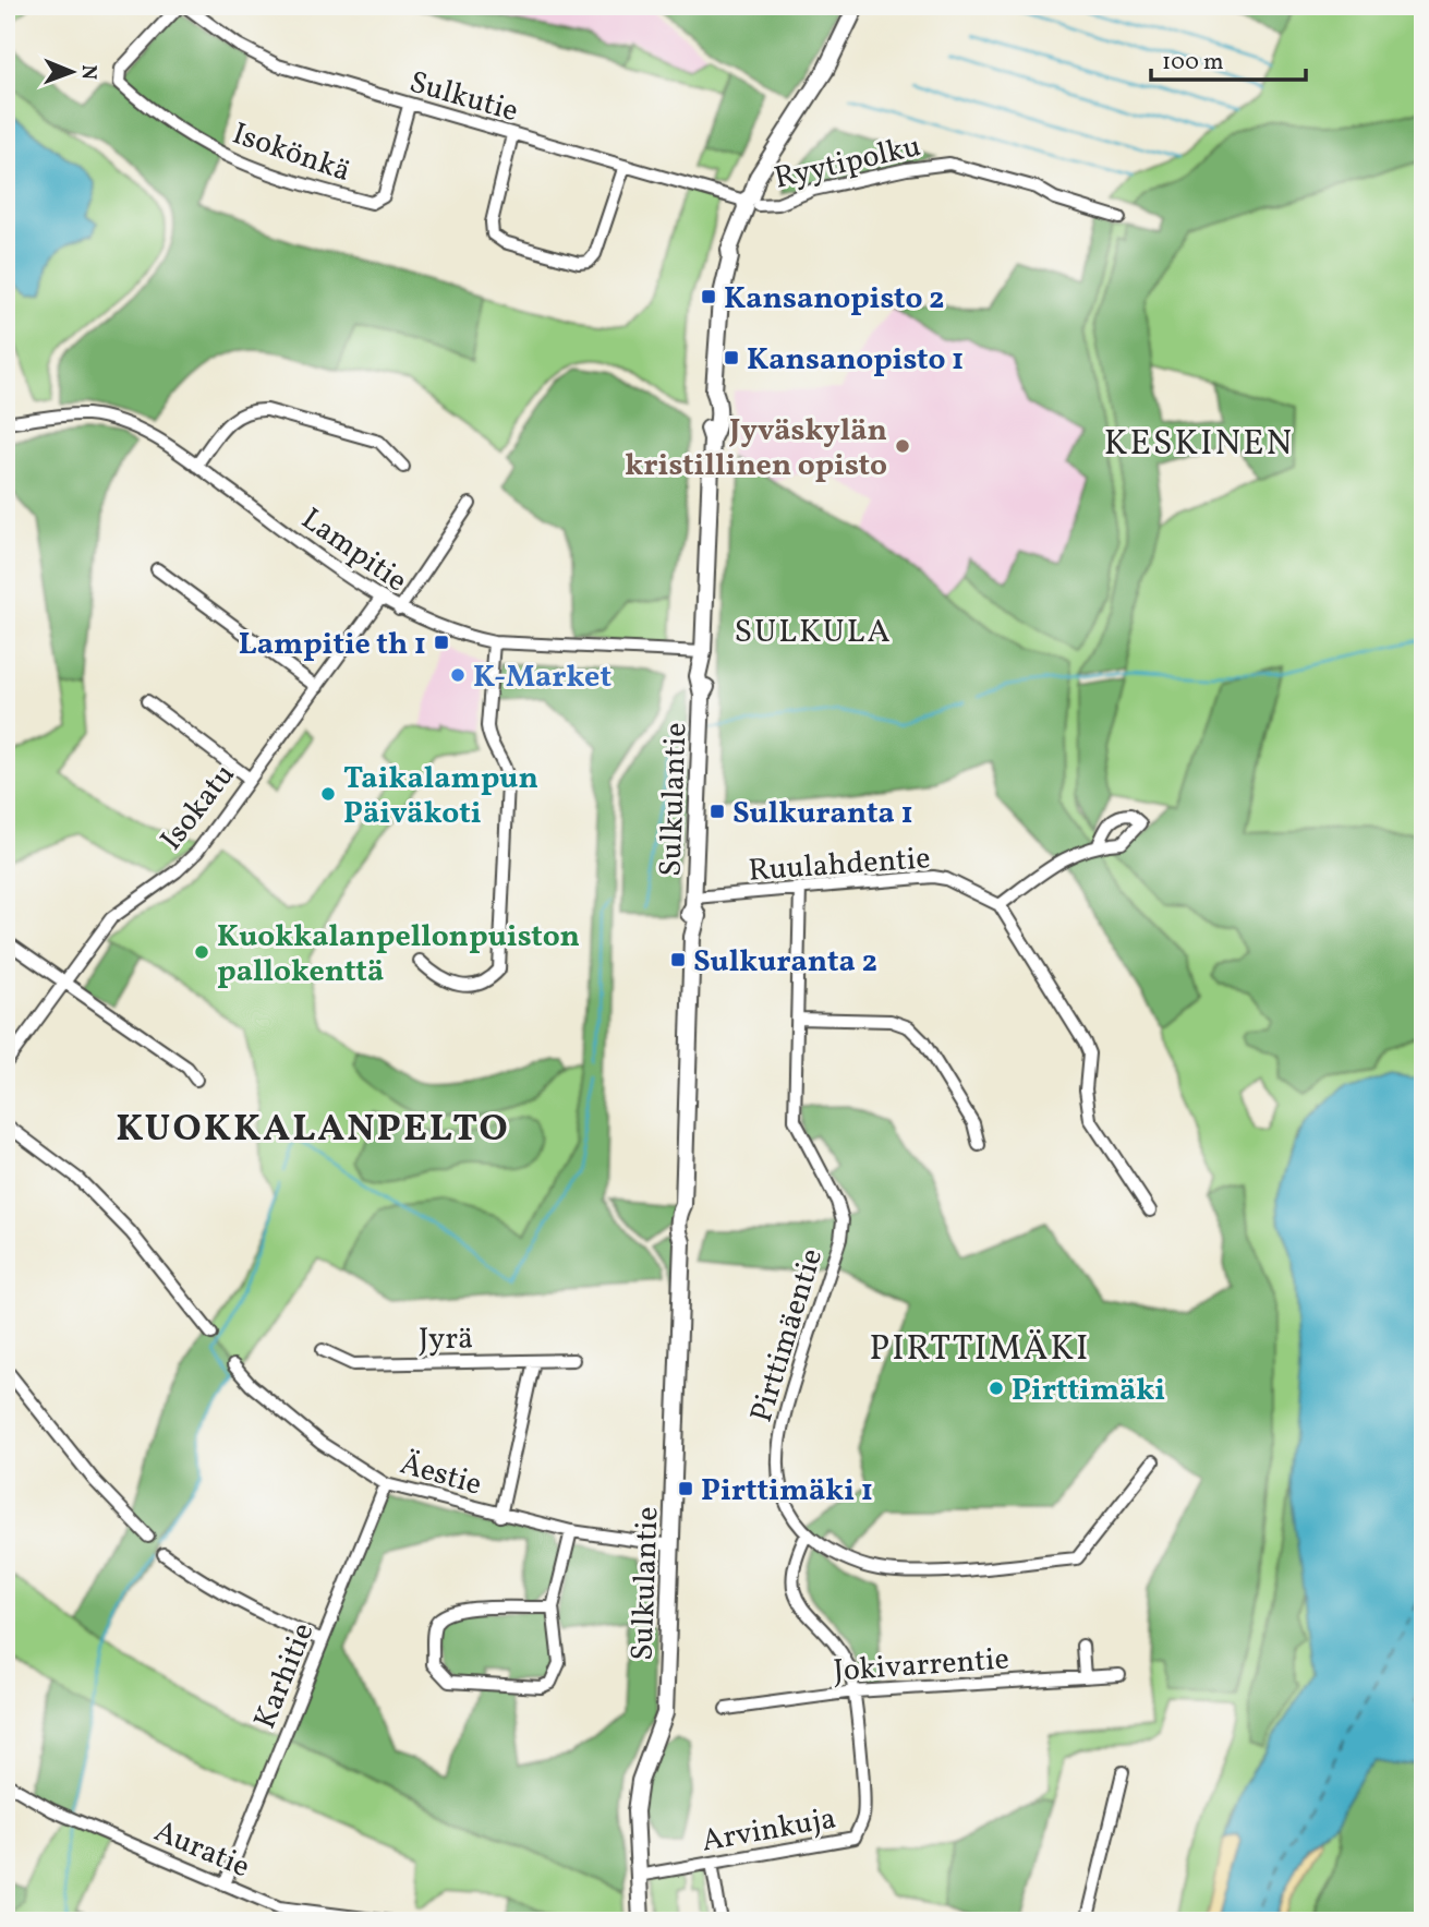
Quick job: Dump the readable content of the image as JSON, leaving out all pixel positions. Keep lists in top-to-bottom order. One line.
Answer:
{"streets":{"main road":["Sulkulantie"],"street":["Sulkutie","Isokönkä","Ryytipolku","Lampitie","Isokatu","Ruulahdentie","Pirttimäentie","Jyrä","Äestie","Jokivarrentie","Karhitie","Arvinkuja","Auratie"]},"crossings":[["Sulkutie","Isokönkä"],["Sulkutie","Ryytipolku"],["Sulkutie","Sulkulantie"],["Ryytipolku","Sulkulantie"],["Lampitie","Sulkulantie"],["Lampitie","Isokatu"],["Sulkulantie","Ruulahdentie"],["Sulkulantie","Äestie"],["Sulkulantie","Arvinkuja"],["Ruulahdentie","Pirttimäentie"],["Pirttimäentie","Arvinkuja"],["Äestie","Karhitie"],["Jokivarrentie","Arvinkuja"],["Karhitie","Auratie"]],"districts":["KESKINEN","SULKULA","KUOKKALANPELTO","PIRTTIMÄKI"],"places":{"transit":["Kansanopisto 2","Kansanopisto 1","Lampitie th 1","Sulkuranta 1","Sulkuranta 2","Pirttimäki 1"],"other":["Jyväskylän kristillinen opisto","K-Market","Taikalampun Päiväkoti","Kuokkalanpellonpuiston pallokenttä","Pirttimäki"]},"scale_bar":"100 m","north":"right"}
